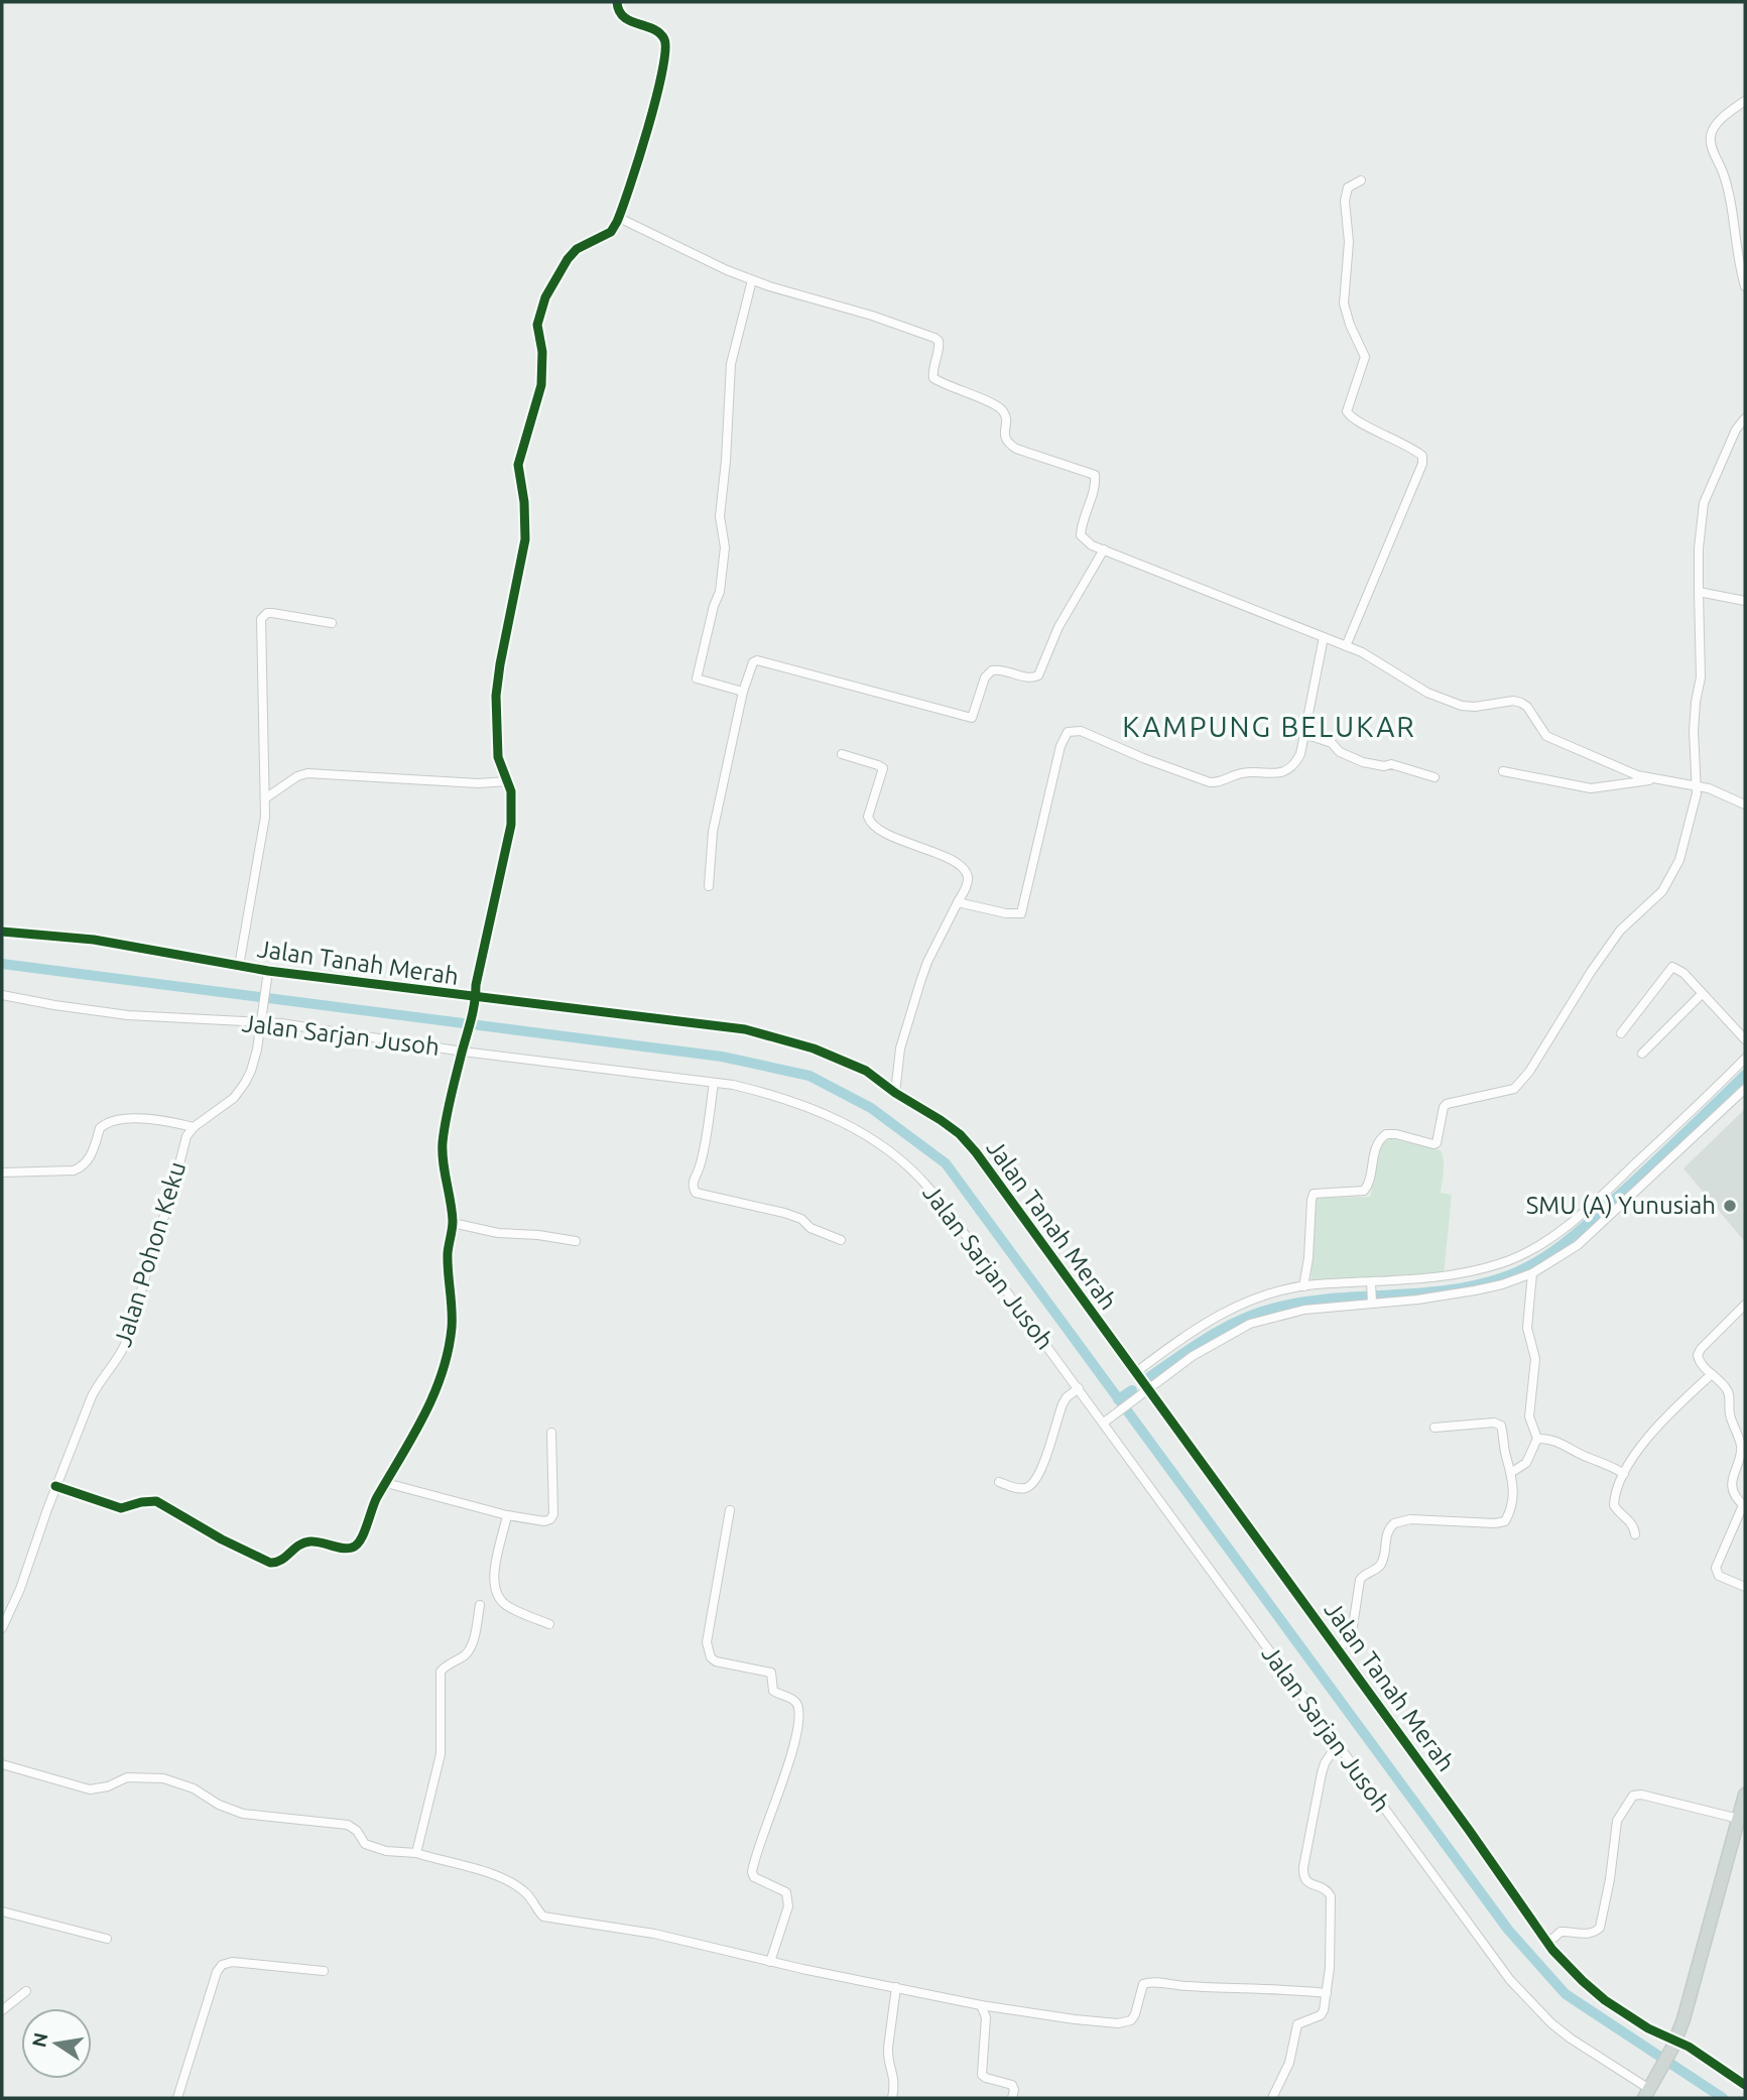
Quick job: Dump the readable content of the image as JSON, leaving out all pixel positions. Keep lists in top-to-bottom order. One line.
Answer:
{"streets":{"street":["Jalan Tanah Merah","Jalan Sarjan Jusoh","Jalan Pohon Keku"]},"districts":["KAMPUNG BELUKAR"],"places":["SMU (A) Yunusiah"],"north":"left"}
